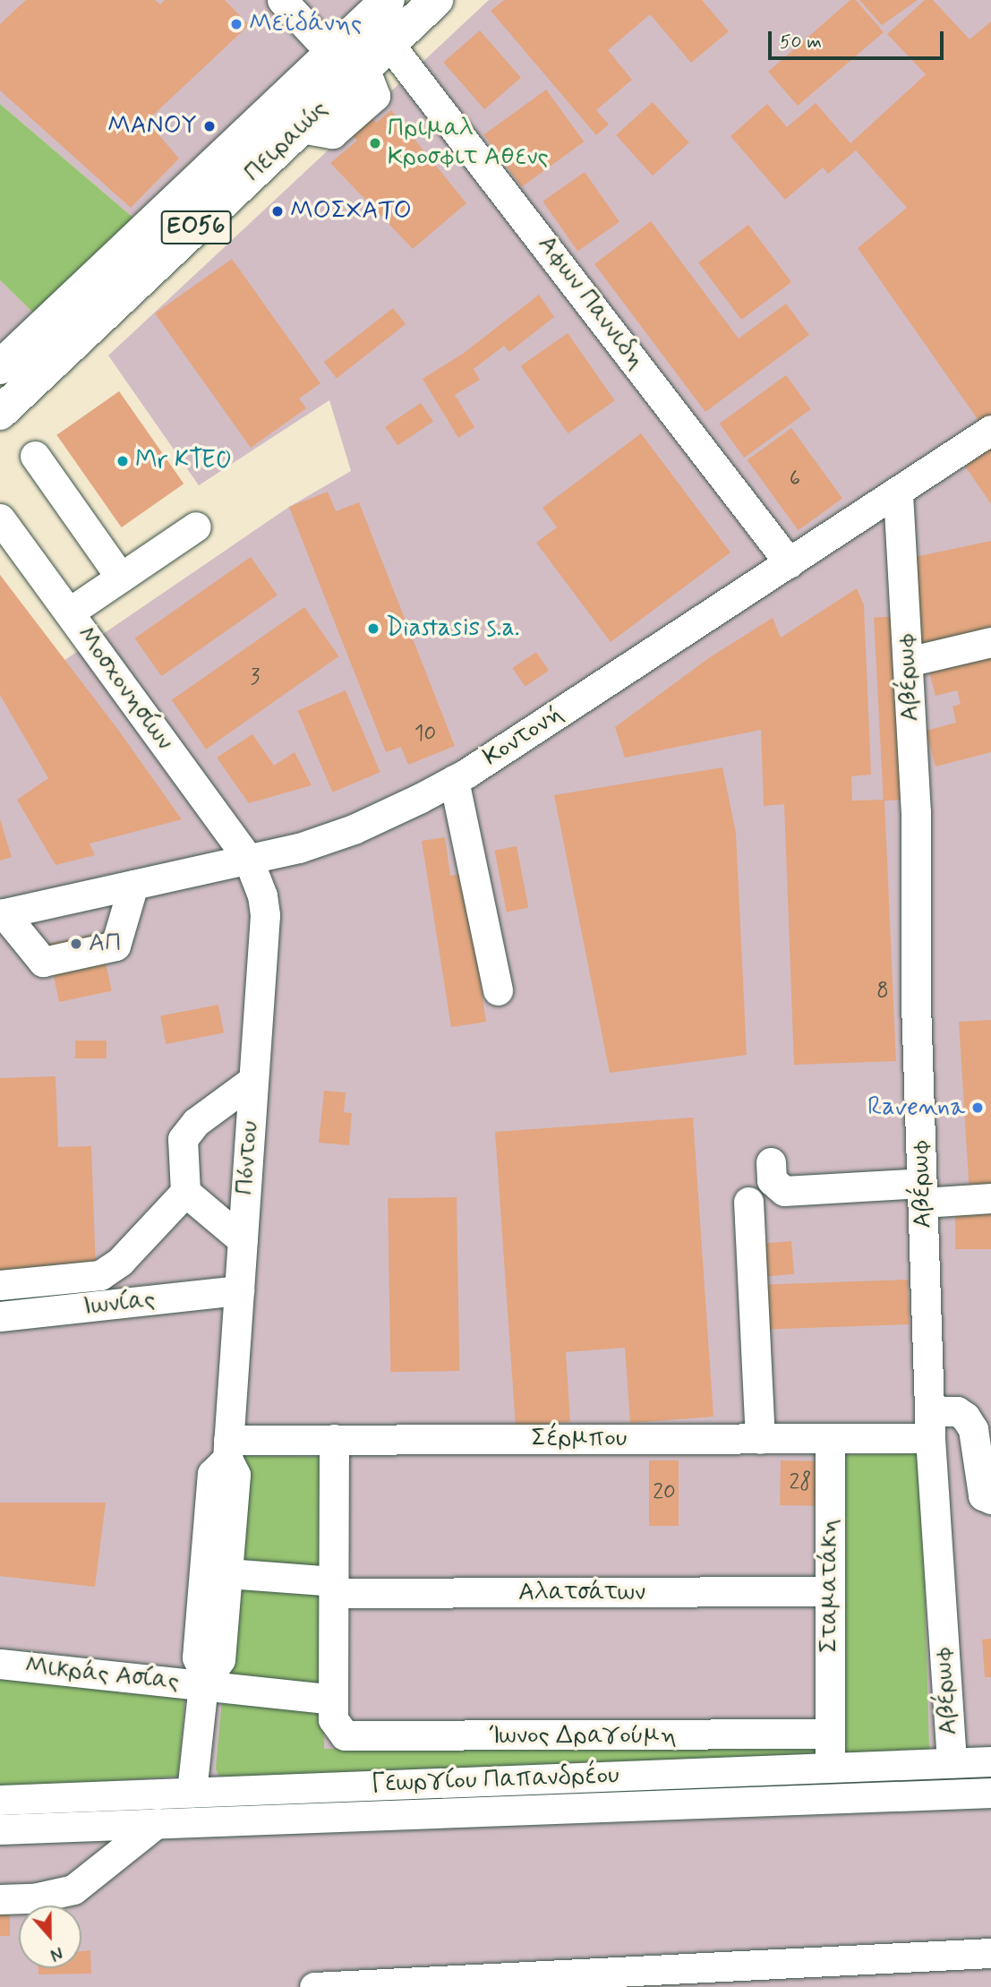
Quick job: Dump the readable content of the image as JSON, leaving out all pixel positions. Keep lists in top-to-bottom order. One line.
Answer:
{"streets":{"main road":["Πειραιώς","ΕΟ56"],"street":["Αφων Παννιδη","Αβέρωφ","Μοσχονησίων","Κοντονή","Πόντου","Ιωνίας","Σέρμπου","Σταματάκη","Αλατσάτων","Μικράς Ασίας","Ίωνος Δραγούμη","Γεωργίου Παπανδρέου"]},"crossings":[["Πειραιώς","Αφων Παννιδη"],["Αφων Παννιδη","Κοντονή"],["Αβέρωφ","Κοντονή"],["Αβέρωφ","Σέρμπου"],["Αβέρωφ","Γεωργίου Παπανδρέου"],["Μοσχονησίων","Κοντονή"],["Μοσχονησίων","Πόντου"],["Κοντονή","Πόντου"],["Πόντου","Ιωνίας"],["Πόντου","Σέρμπου"],["Πόντου","Αλατσάτων"],["Πόντου","Μικράς Ασίας"],["Πόντου","Γεωργίου Παπανδρέου"],["Σέρμπου","Σταματάκη"],["Σταματάκη","Αλατσάτων"],["Σταματάκη","Ίωνος Δραγούμη"],["Σταματάκη","Γεωργίου Παπανδρέου"],["Μικράς Ασίας","Ίωνος Δραγούμη"]],"places":["Μεϊδάνης","ΜΑΝΟΥ","Πριμαλ Κροσφιτ Αθενς","ΜΟΣΧΑΤΟ","Mr KTEO","Diastasis s.a.","ΑΠ","Ravenna"],"house_numbers":["6","3","10","8","28","20"],"scale_bar":"50 m","north":"bottom"}
